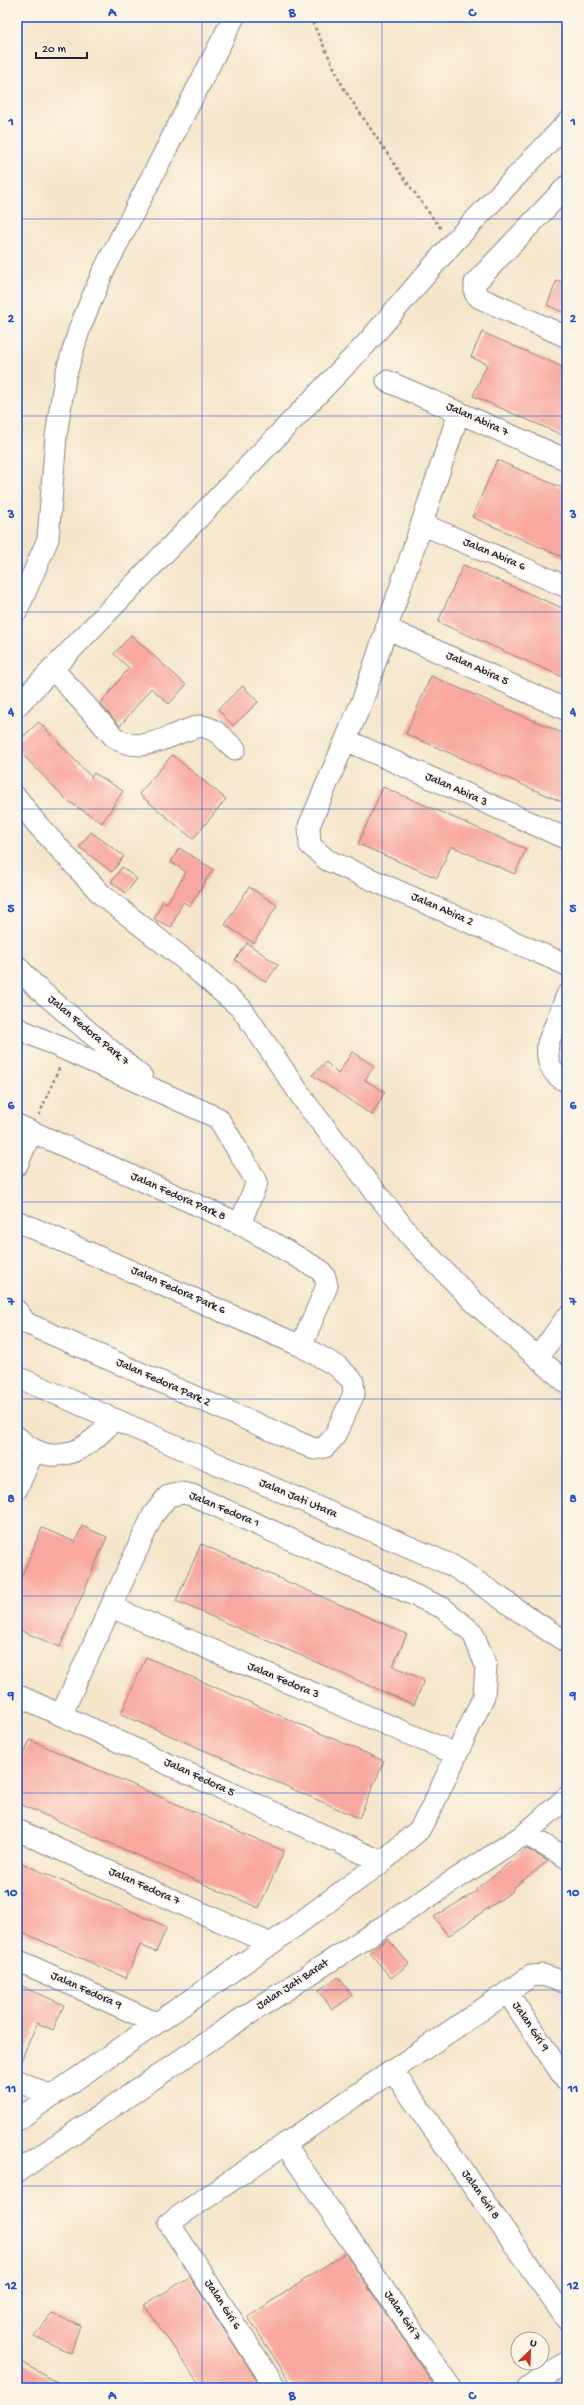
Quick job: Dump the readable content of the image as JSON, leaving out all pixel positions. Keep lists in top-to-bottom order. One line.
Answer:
{"streets":{"street":["Jalan Abira 7","Jalan Abira 6","Jalan Abira 5","Jalan Abira 3","Jalan Abira 2","Jalan Fedora Park 7","Jalan Fedora Park 8","Jalan Fedora Park 6","Jalan Fedora Park 2","Jalan Jati Utara","Jalan Fedora 1","Jalan Fedora 3","Jalan Fedora 5","Jalan Fedora 7","Jalan Jati Barat","Jalan Fedora 9","Jalan Giri 9","Jalan Giri 8","Jalan Giri 6","Jalan Giri 7"]},"crossings":[["Jalan Abira 3","Jalan Abira 2"],["Jalan Fedora Park 7","Jalan Fedora Park 8"],["Jalan Fedora Park 8","Jalan Fedora Park 6"],["Jalan Fedora Park 6","Jalan Fedora Park 2"],["Jalan Fedora 1","Jalan Fedora 3"],["Jalan Fedora 1","Jalan Fedora 5"],["Jalan Giri 6","Jalan Giri 7"]],"scale_bar":"20 m","north":"top right","grid":{"columns":["A","B","C"],"rows":["1","2","3","4","5","6","7","8","9","10","11","12"]}}
